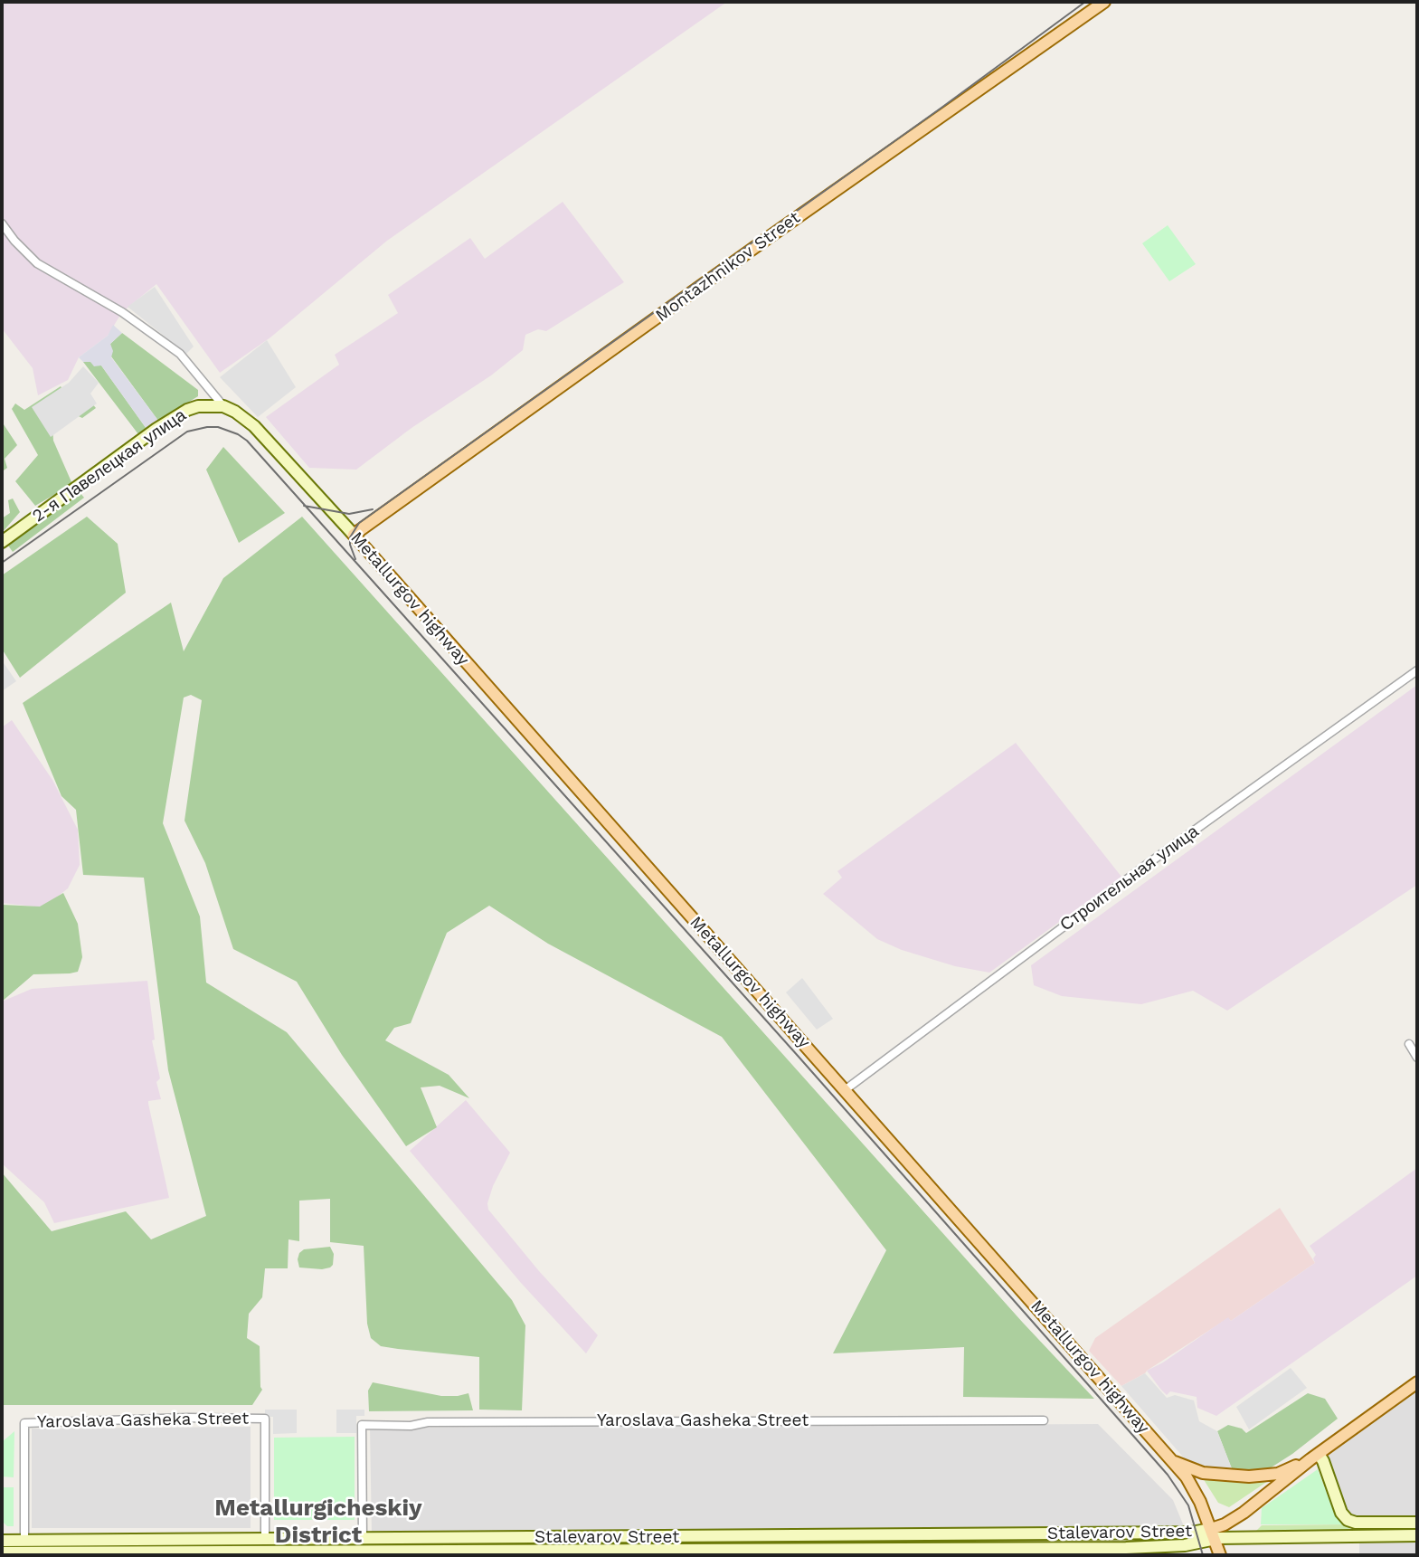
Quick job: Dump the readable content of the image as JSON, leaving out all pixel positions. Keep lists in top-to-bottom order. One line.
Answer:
{"streets":{"main road":["Montazhnikov Street","2-я Павелецкая улица","Metallurgov highway","Stalevarov Street"],"street":["Строительная улица","Yaroslava Gasheka Street"]},"crossings":[["Montazhnikov Street","Metallurgov highway"],["2-я Павелецкая улица","Metallurgov highway"],["Metallurgov highway","Строительная улица"],["Metallurgov highway","Stalevarov Street"],["Yaroslava Gasheka Street","Stalevarov Street"]],"districts":["Metallurgicheskiy District"]}
